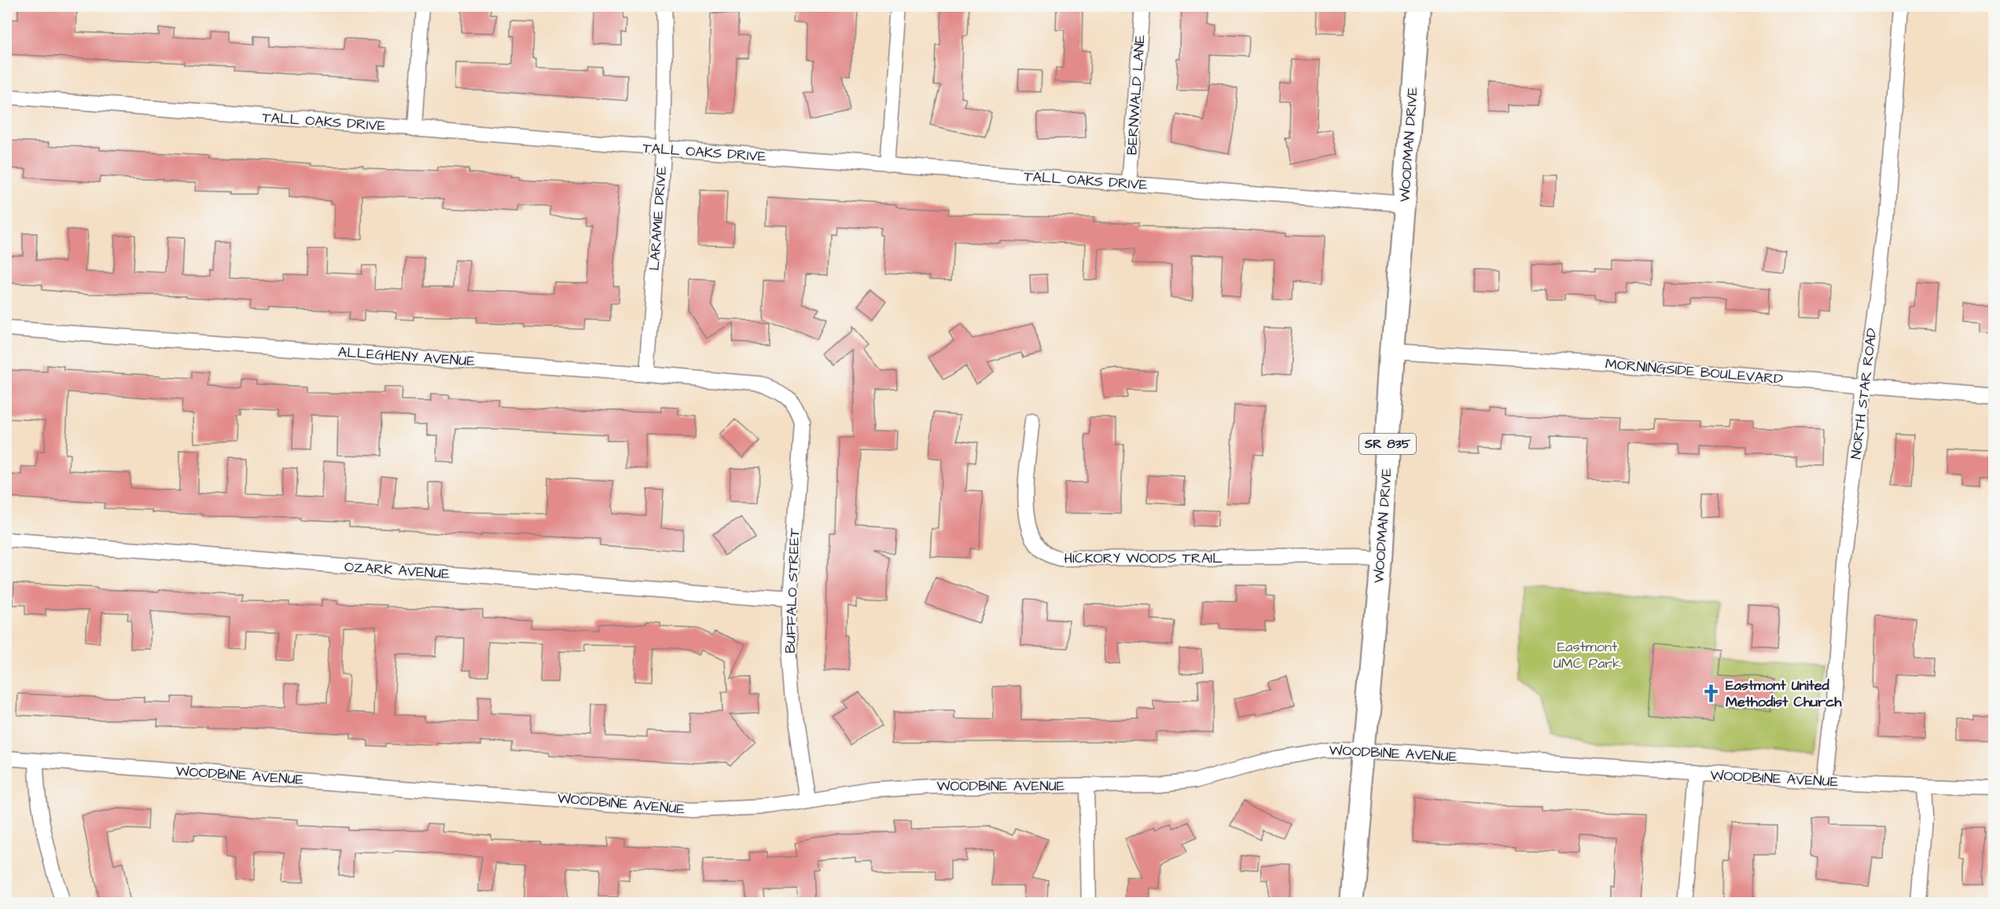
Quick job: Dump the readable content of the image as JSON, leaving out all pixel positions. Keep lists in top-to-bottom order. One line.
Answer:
{"streets":{"main road":["WOODMAN DRIVE","SR 835"],"street":["BERNWALD LANE","TALL OAKS DRIVE","LARAMIE DRIVE","ALLEGHENY AVENUE","MORNINGSIDE BOULEVARD","NORTH STAR ROAD","HICKORY WOODS TRAIL","OZARK AVENUE","BUFFALO STREET","WOODBINE AVENUE"]},"crossings":[["BERNWALD LANE","TALL OAKS DRIVE"],["TALL OAKS DRIVE","WOODMAN DRIVE"],["TALL OAKS DRIVE","LARAMIE DRIVE"],["WOODMAN DRIVE","MORNINGSIDE BOULEVARD"],["WOODMAN DRIVE","HICKORY WOODS TRAIL"],["WOODMAN DRIVE","WOODBINE AVENUE"],["LARAMIE DRIVE","ALLEGHENY AVENUE"],["ALLEGHENY AVENUE","BUFFALO STREET"],["MORNINGSIDE BOULEVARD","NORTH STAR ROAD"],["NORTH STAR ROAD","WOODBINE AVENUE"],["OZARK AVENUE","BUFFALO STREET"],["BUFFALO STREET","WOODBINE AVENUE"]],"parks":["Eastmont UMC Park"],"places":{"church":["Eastmont United Methodist Church"]}}
